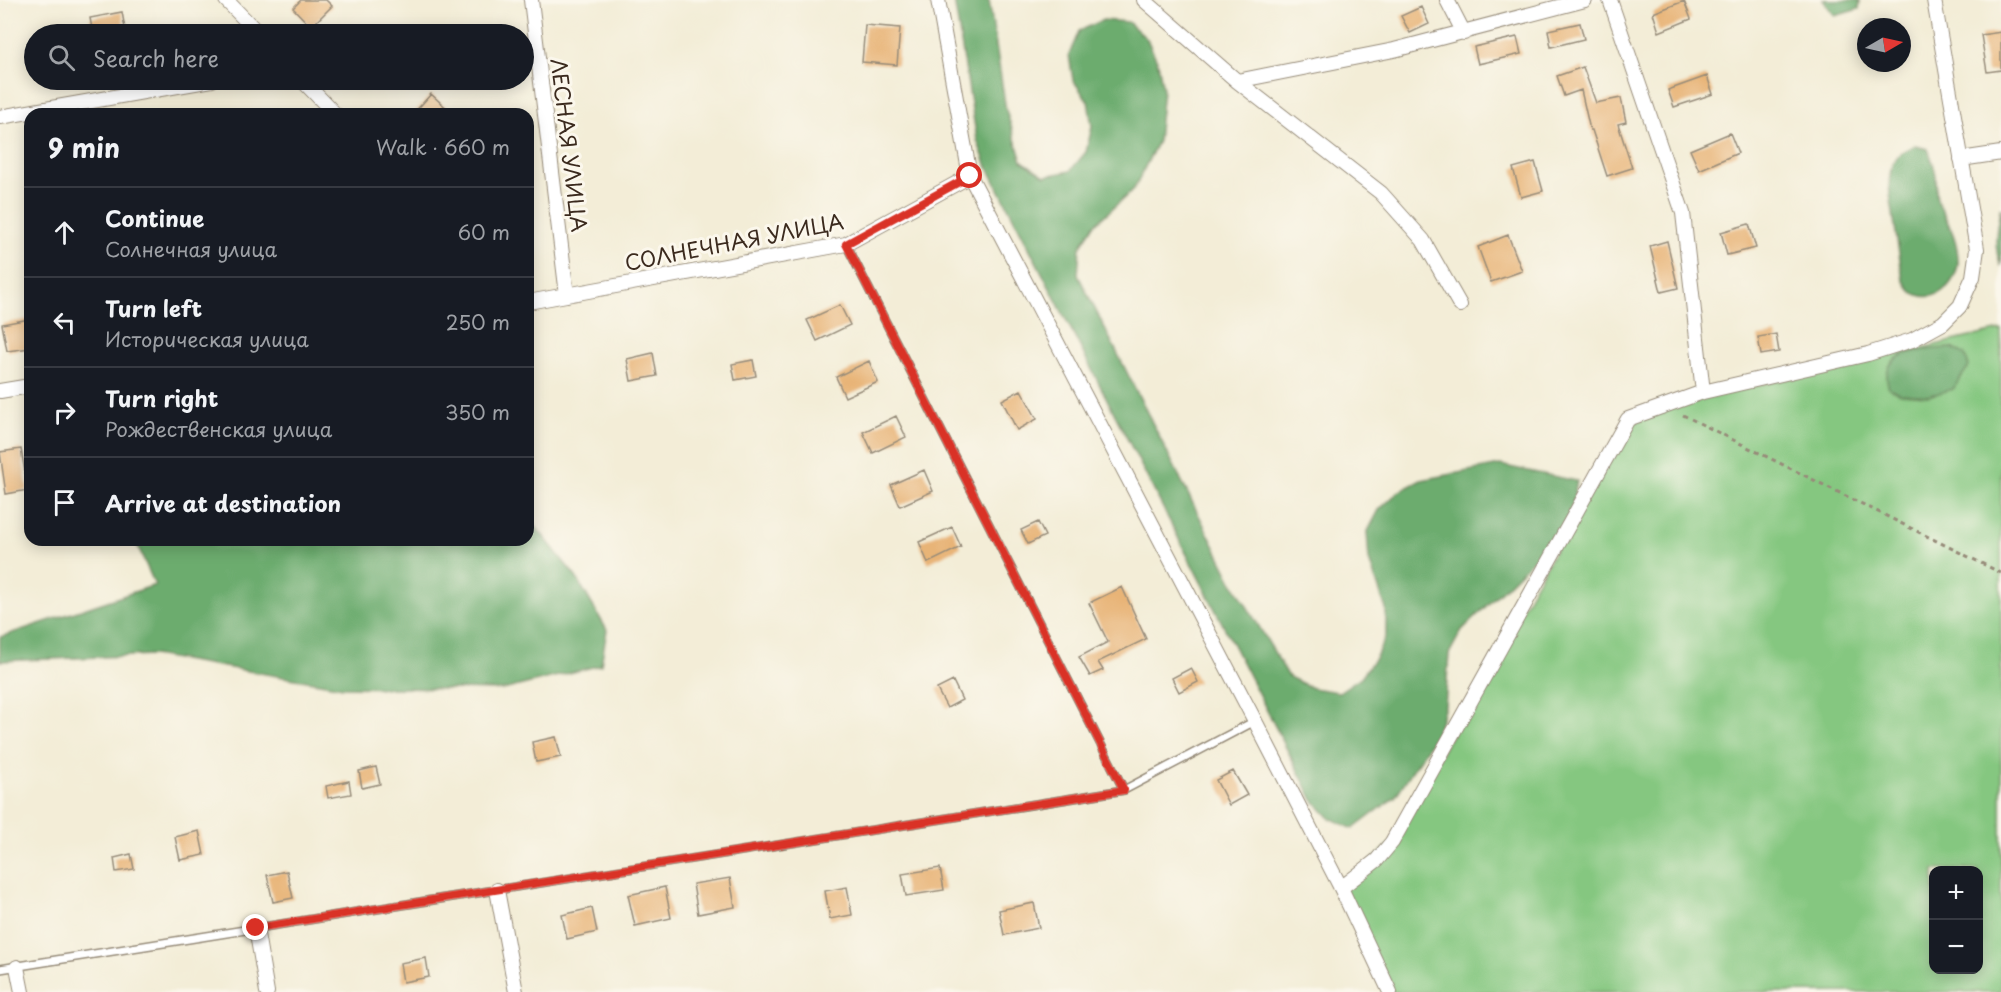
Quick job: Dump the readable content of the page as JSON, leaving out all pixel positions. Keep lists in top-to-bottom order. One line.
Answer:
{"streets":{"street":["ЛЕСНАЯ УЛИЦА","СОЛНЕЧНАЯ УЛИЦА"]},"crossings":[["ЛЕСНАЯ УЛИЦА","СОЛНЕЧНАЯ УЛИЦА"]],"north":"right","page":{"search":"Search here","heading":["9 min","Walk · 660 m"],"list":[["Continue","Солнечная улица","60 m"],["Turn left","Историческая улица","250 m"],["Turn right","Рождественская улица","350 m"],"Arrive at destination"],"map_buttons":["+","−"]}}
